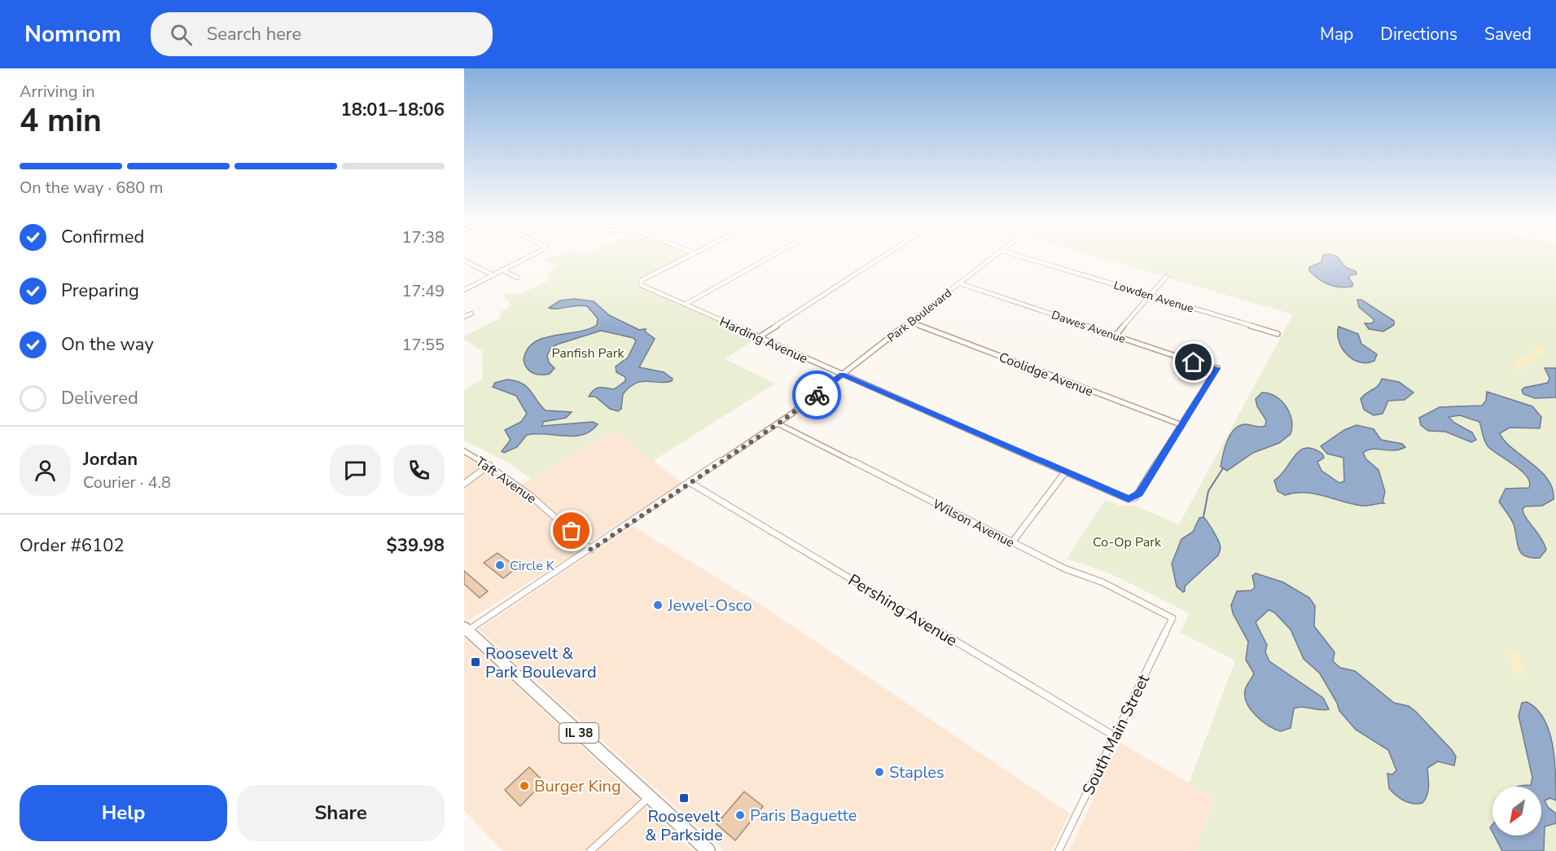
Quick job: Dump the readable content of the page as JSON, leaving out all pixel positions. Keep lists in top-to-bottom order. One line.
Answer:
{"streets":{"main road":["IL 38"],"street":["Lowden Avenue","Park Boulevard","Dawes Avenue","Harding Avenue","Coolidge Avenue","Taft Avenue","Wilson Avenue","Pershing Avenue","South Main Street"]},"crossings":[["Park Boulevard","Dawes Avenue"],["Park Boulevard","Harding Avenue"],["Park Boulevard","Coolidge Avenue"],["Park Boulevard","Taft Avenue"],["Park Boulevard","Wilson Avenue"],["Park Boulevard","Pershing Avenue"],["Park Boulevard","IL 38"],["Dawes Avenue","Harding Avenue"],["Dawes Avenue","Coolidge Avenue"],["Harding Avenue","Coolidge Avenue"],["Wilson Avenue","South Main Street"],["Pershing Avenue","South Main Street"]],"parks":["Panfish Park","Co-Op Park"],"places":{"other":["Circle K","Jewel-Osco","Staples","Burger King","Paris Baguette"],"transit":["Roosevelt & Park Boulevard","Roosevelt & Parkside"]},"north":"bottom left","page":{"header":"Nomnom","search":"Search here","nav":["Map","Directions","Saved"],"heading":["4 min","Arriving in","18:01–18:06"],"panel":["Jordan","Courier · 4.8","Order #6102","$39.98"],"bar":"On the way · 680 m","list":[["Confirmed","17:38"],["Preparing","17:49"],["On the way","17:55"],"Delivered"],"buttons":["Help","Share"]}}
